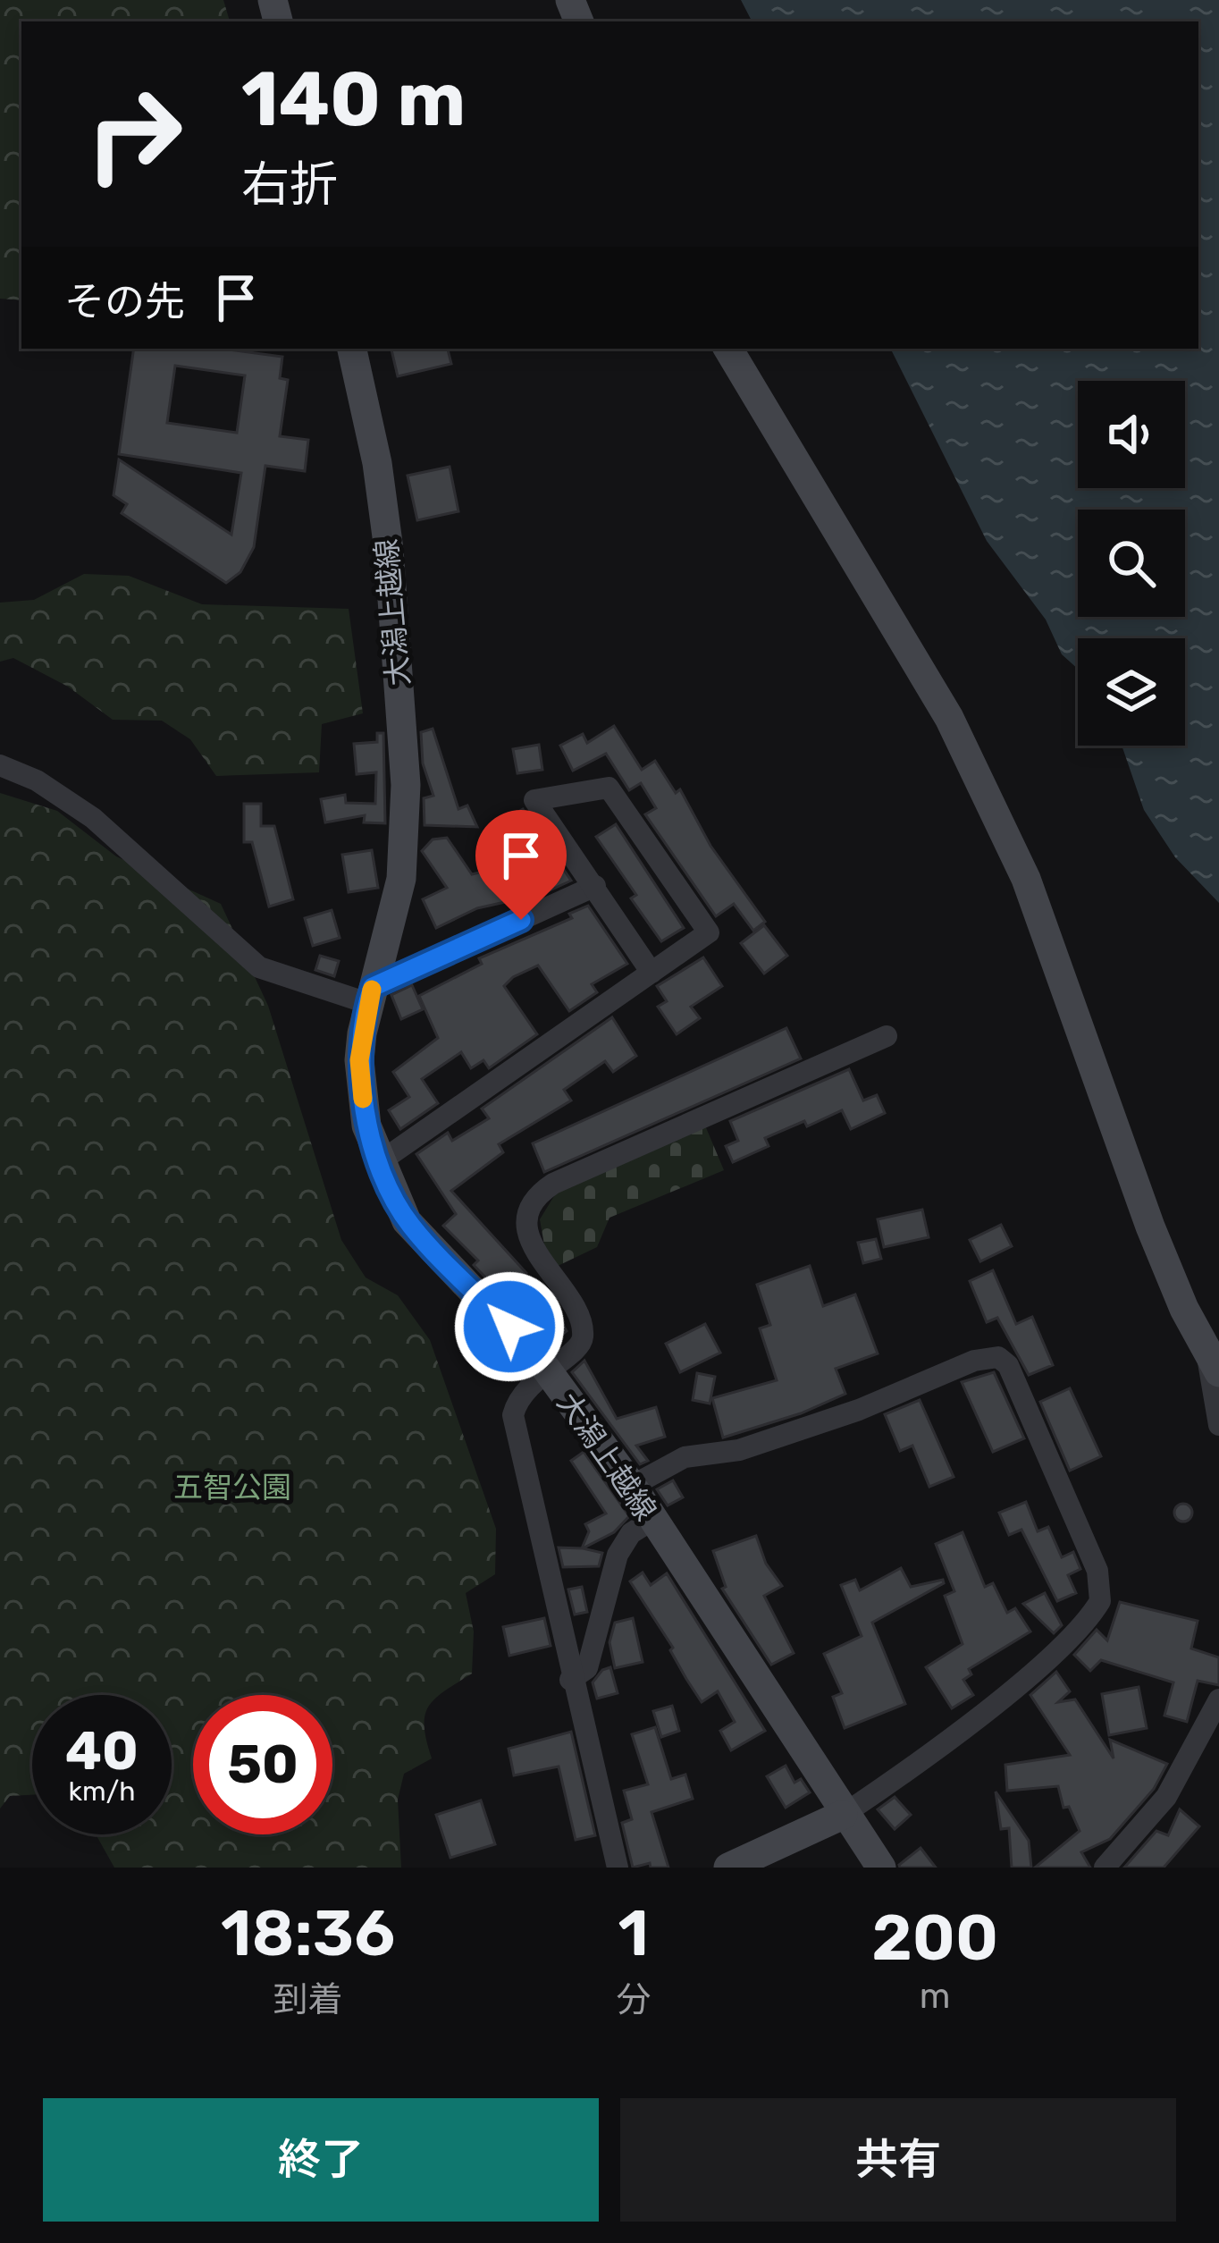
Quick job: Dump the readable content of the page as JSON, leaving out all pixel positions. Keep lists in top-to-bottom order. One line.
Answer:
{"streets":{"main road":["大潟上越線"]},"parks":["五智公園"],"page":{"turn":["140 m","右折"],"then":"その先","speed":"40 km/h","limit":"50","eta":["18:36","到着","1","分","200","m"],"buttons":["終了","共有"]}}
